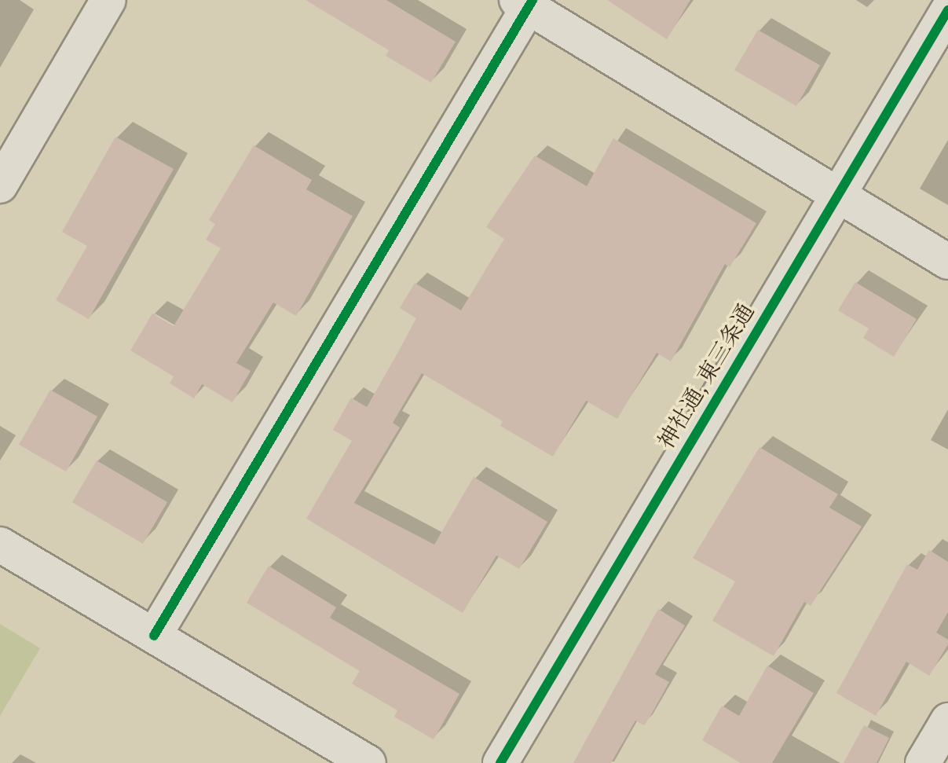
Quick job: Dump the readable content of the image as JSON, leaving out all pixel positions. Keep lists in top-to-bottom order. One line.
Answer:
{"streets":{"street":["神社通, 東三条通"]}}
